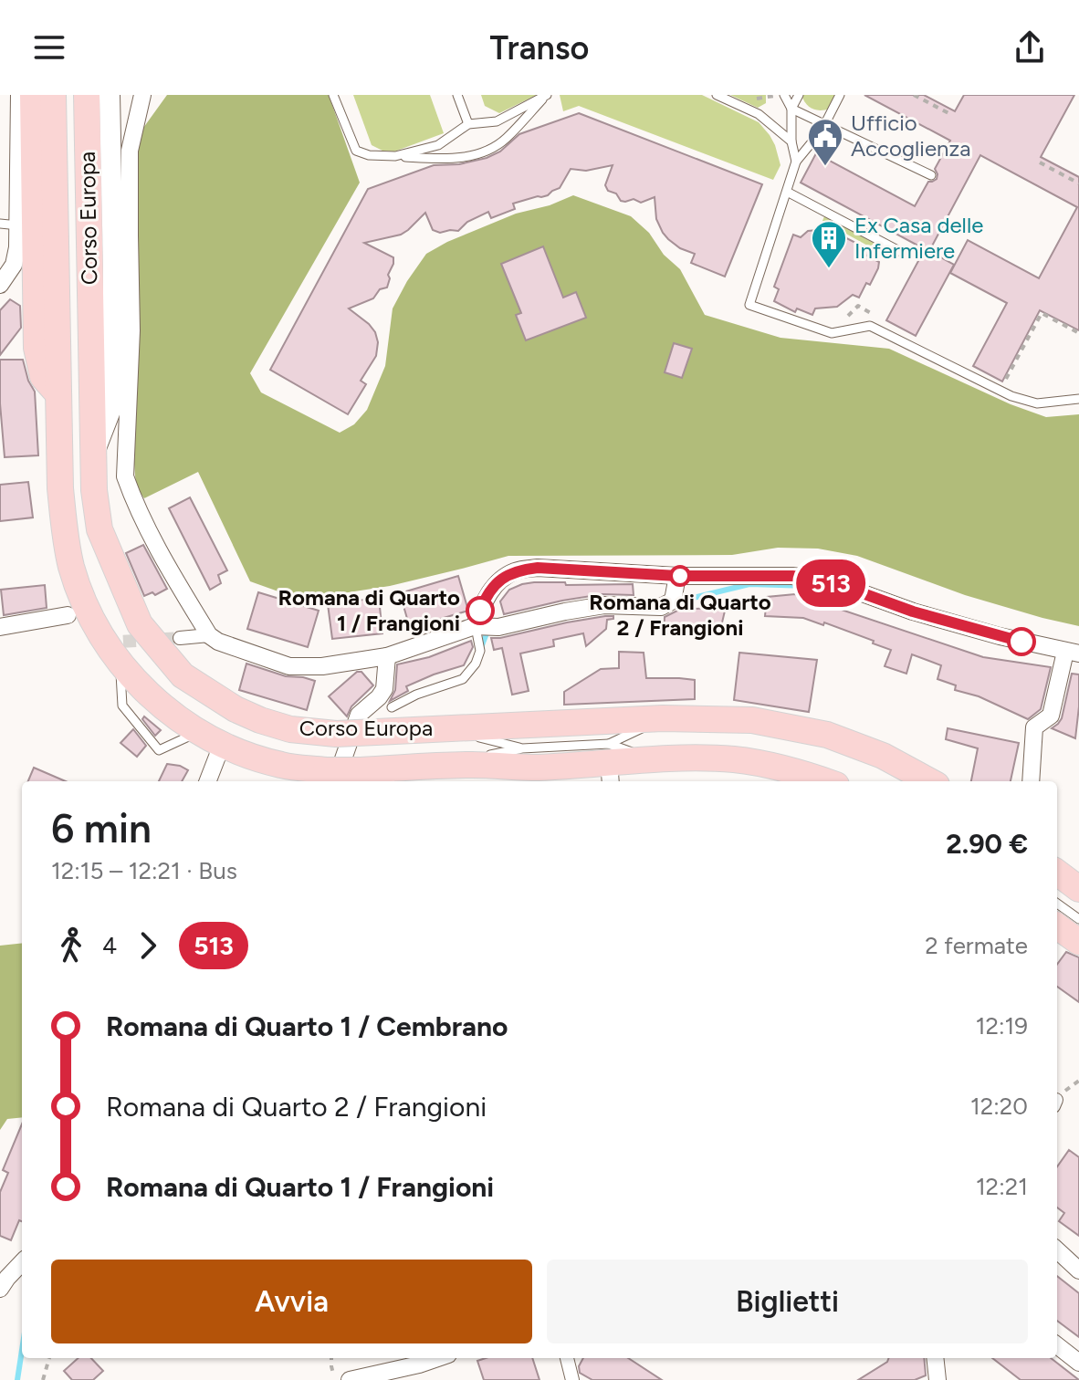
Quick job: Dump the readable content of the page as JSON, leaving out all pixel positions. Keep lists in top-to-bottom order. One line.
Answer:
{"streets":{"main road":["Corso Europa"]},"places":{"public building":["Ufficio Accoglienza"],"building":["Ex Casa delle Infermiere"],"other":["Romana di Quarto 2 / Frangioni","Romana di Quarto 1 / Frangioni"]},"lines":["bus line 513"],"page":{"header":"Transo","on_map":"513","heading":["6 min","12:15 – 12:21 · Bus","2.90 €"],"legs":["4","513","2 fermate"],"list":[{"name":"Romana di Quarto 1 / Cembrano","value":"12:19"},{"name":"Romana di Quarto 2 / Frangioni","value":"12:20"},{"name":"Romana di Quarto 1 / Frangioni","value":"12:21"}],"buttons":["Avvia","Biglietti"]}}
